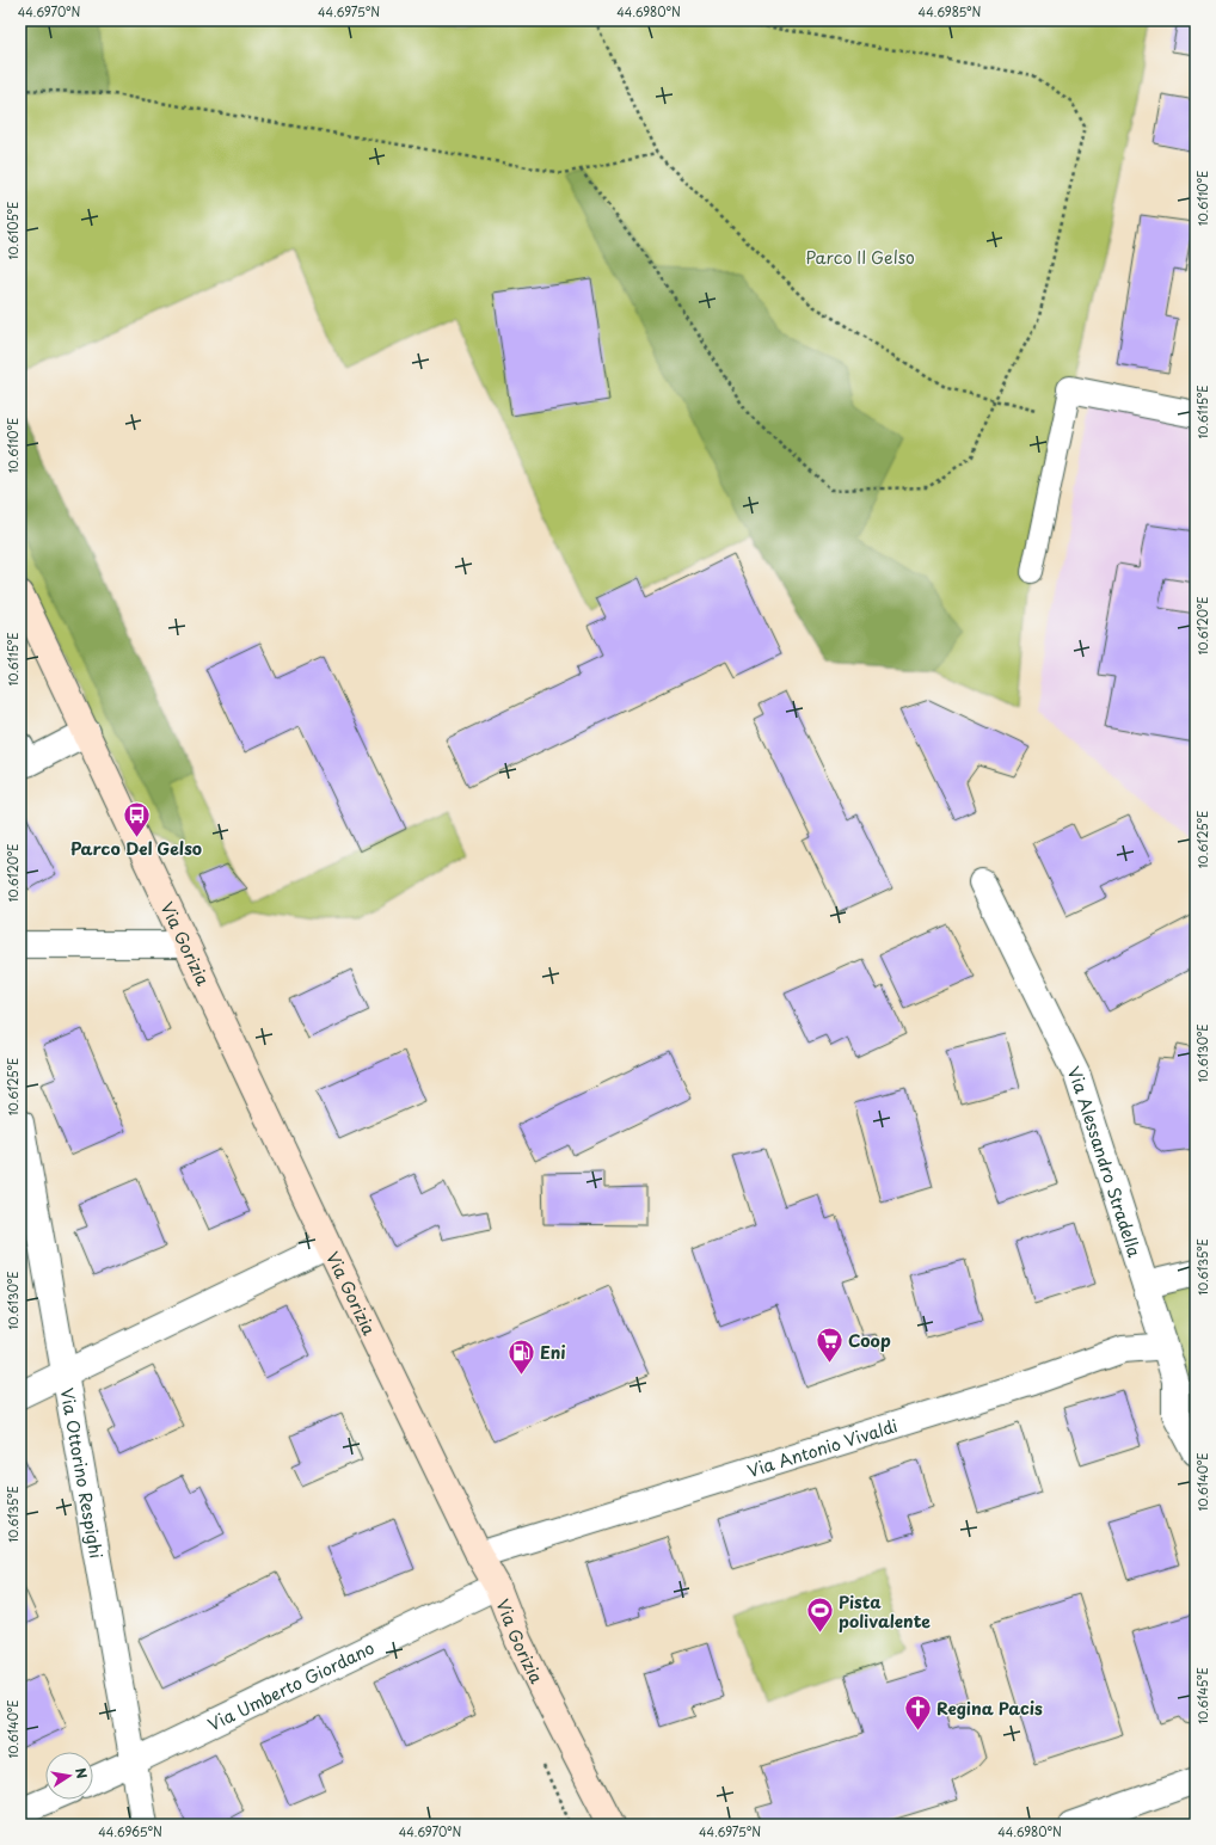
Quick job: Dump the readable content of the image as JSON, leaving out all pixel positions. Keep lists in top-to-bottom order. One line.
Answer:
{"streets":{"main road":["Via Gorizia"],"street":["Via Alessandro Stradella","Via Antonio Vivaldi","Via Ottorino Respighi","Via Umberto Giordano"]},"crossings":[["Via Gorizia","Via Antonio Vivaldi"],["Via Gorizia","Via Umberto Giordano"],["Via Alessandro Stradella","Via Antonio Vivaldi"],["Via Ottorino Respighi","Via Umberto Giordano"]],"parks":["Parco Il Gelso"],"places":{"bus stop":["Parco Del Gelso"],"supermarket":["Coop"],"fuel station":["Eni"],"sports":["Pista polivalente"],"church":["Regina Pacis"]},"north":"right","coordinates":["44.6970°N","44.6975°N","44.6980°N","44.6985°N","10.6110°E","10.6105°E","10.6115°E","10.6120°E","10.6125°E","10.6130°E","10.6135°E","10.6140°E","10.6145°E","44.6965°N"]}
